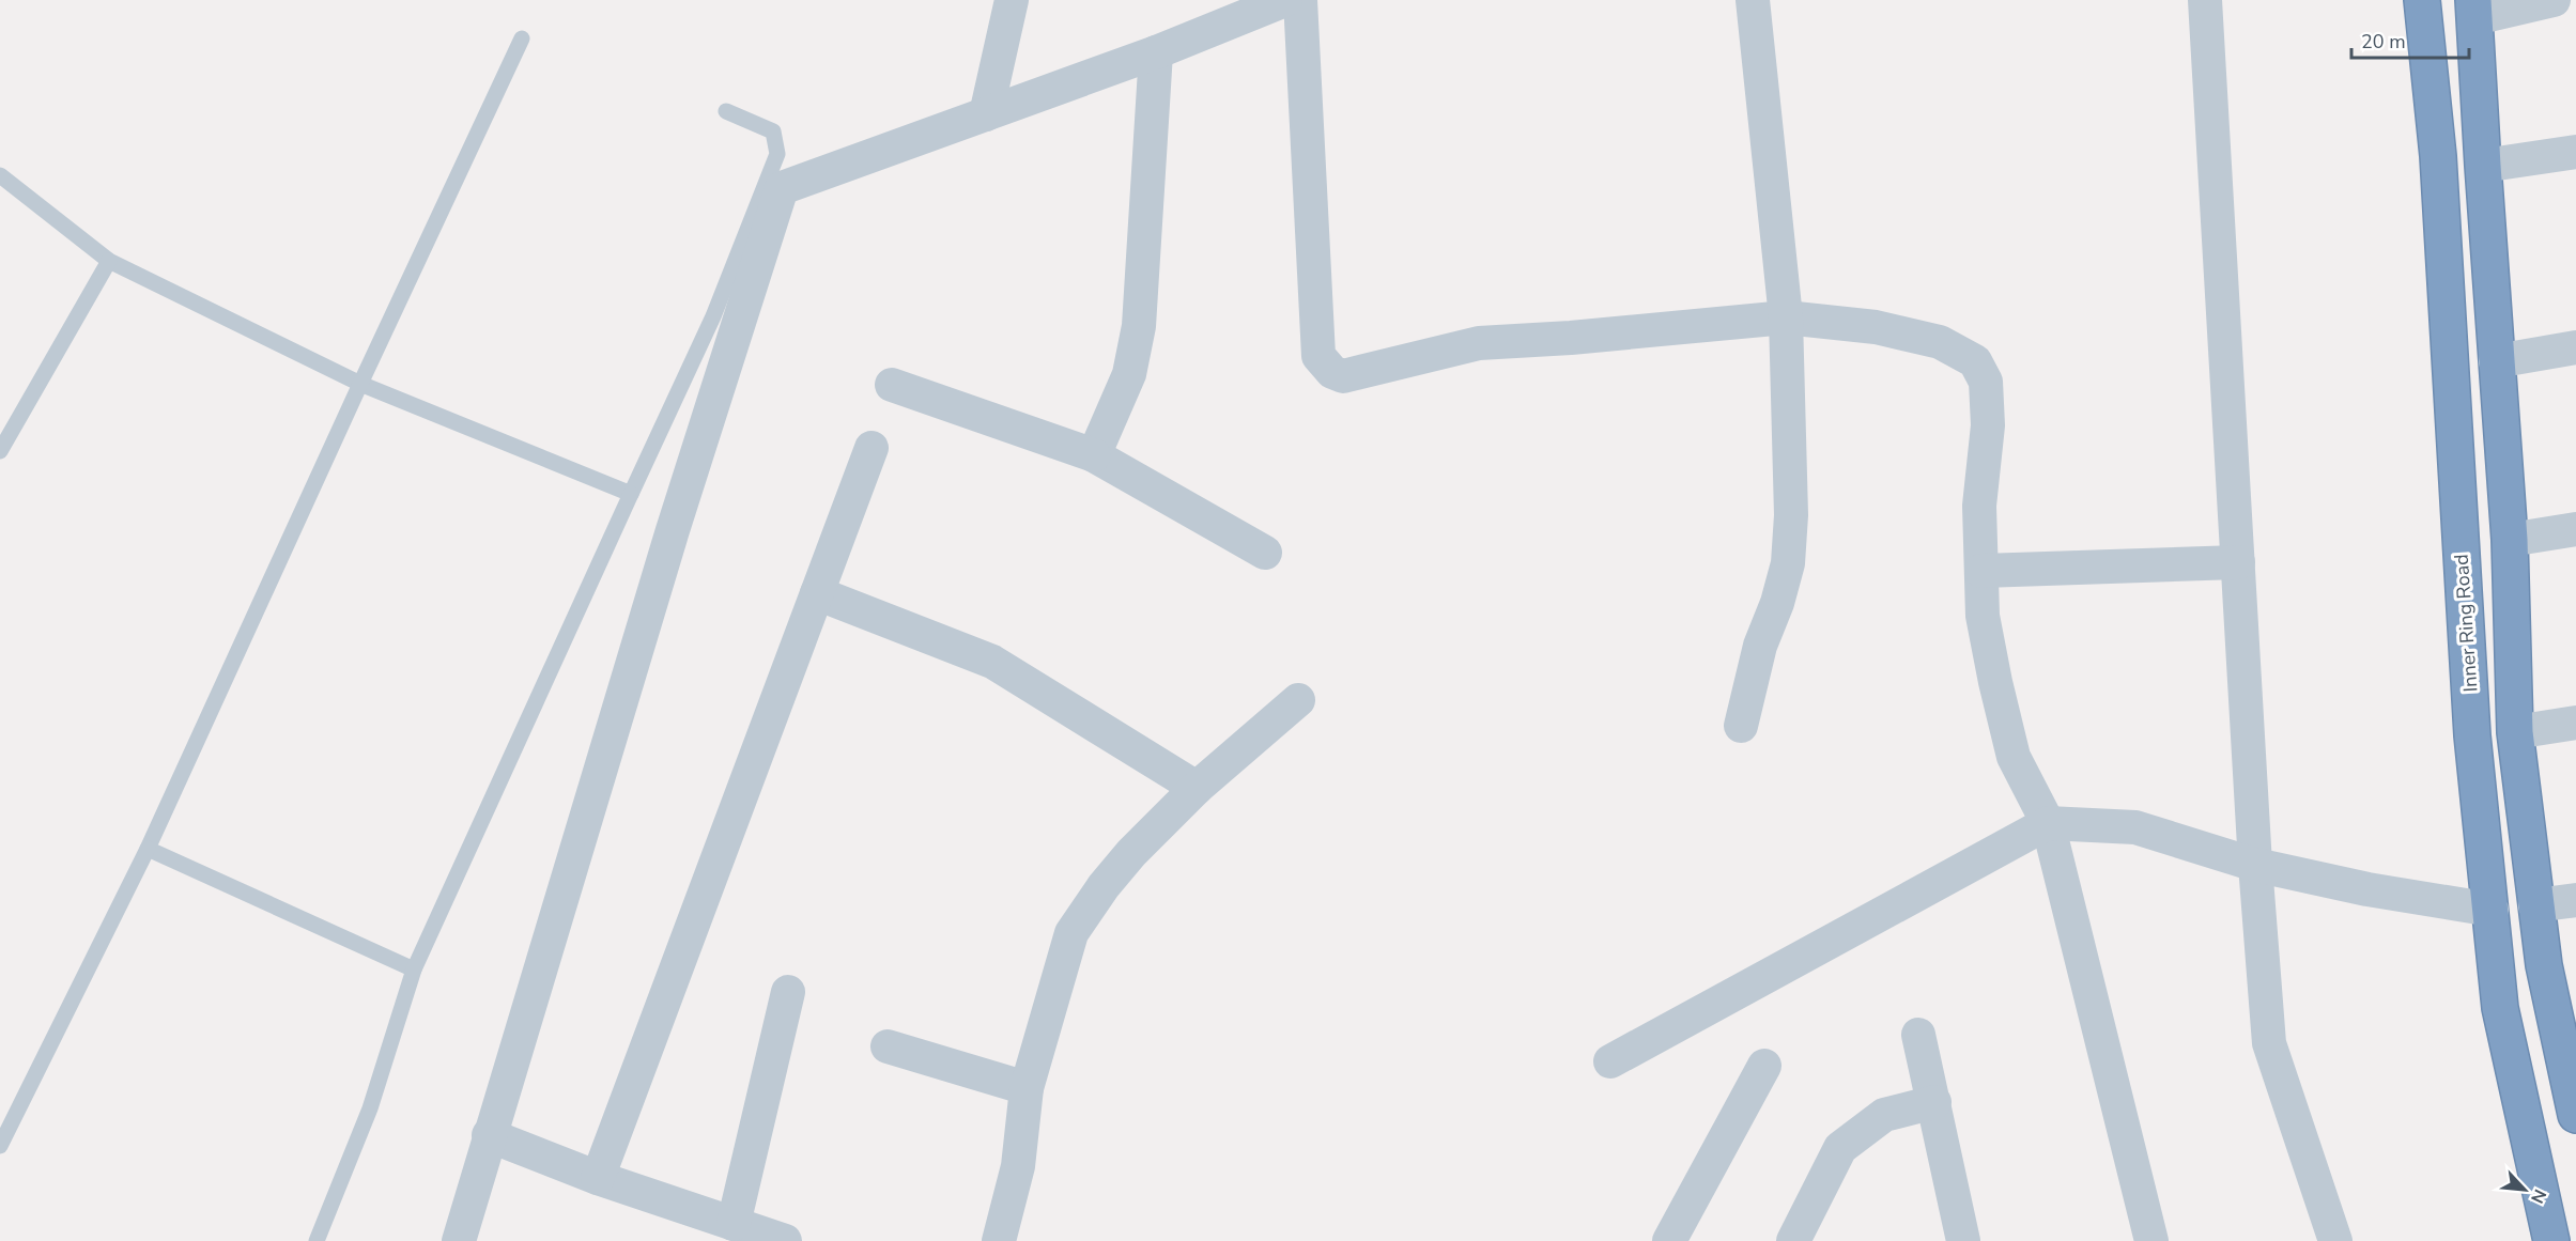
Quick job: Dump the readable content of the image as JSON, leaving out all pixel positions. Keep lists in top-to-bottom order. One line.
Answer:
{"streets":{"highway":["Inner Ring Road"]},"scale_bar":"20 m","north":"bottom right"}
